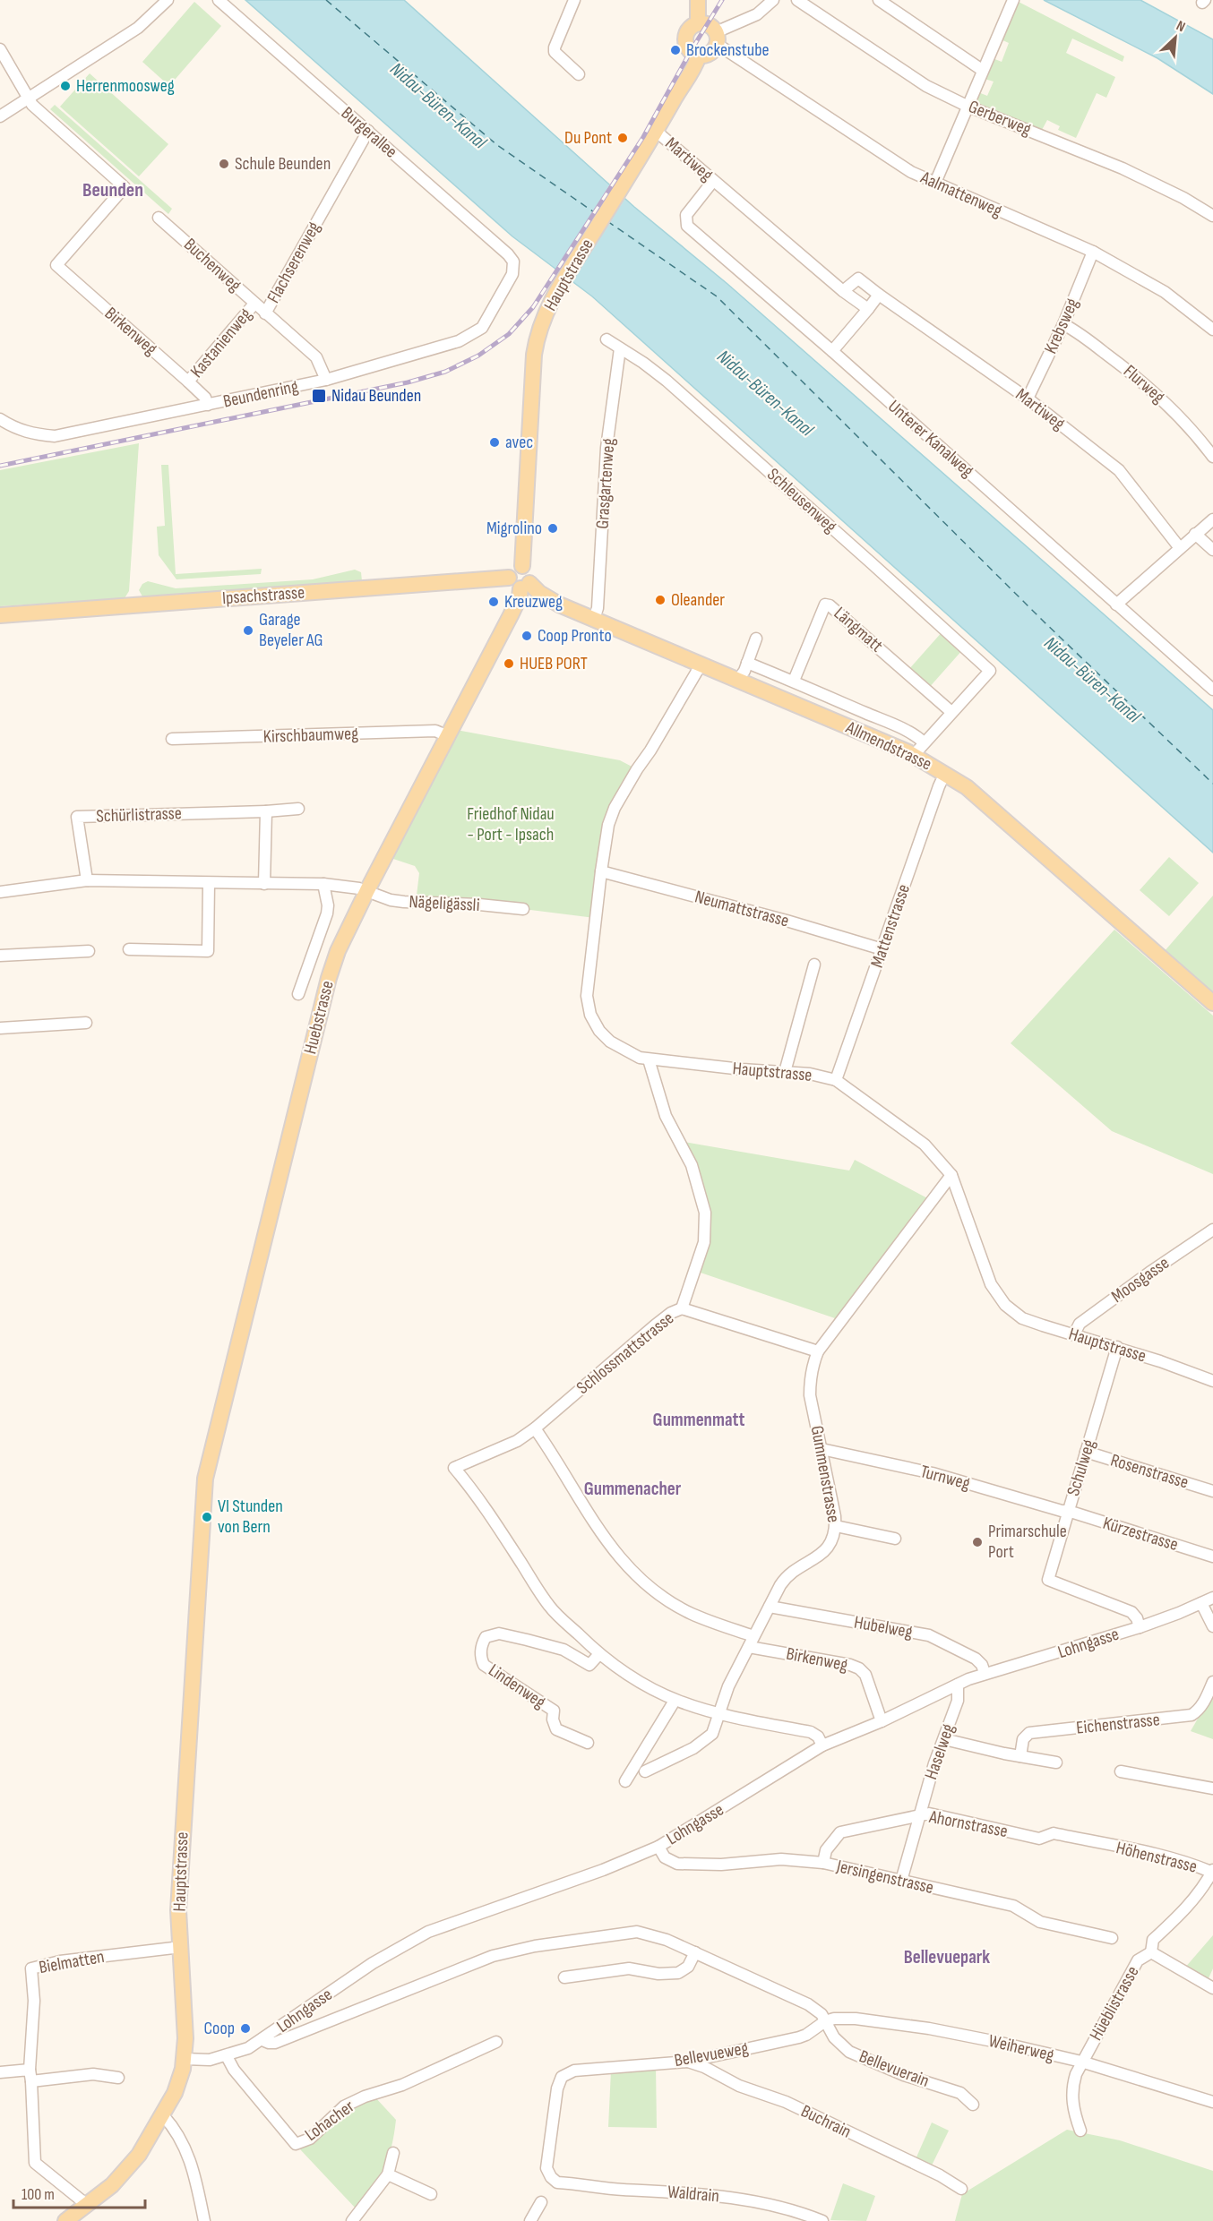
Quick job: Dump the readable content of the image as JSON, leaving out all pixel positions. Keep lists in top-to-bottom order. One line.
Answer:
{"streets":{"main road":["Hauptstrasse","Ipsachstrasse","Allmendstrasse","Huebstrasse"],"street":["Gerberweg","Burgerallee","Martiweg","Aalmattenweg","Flachserenweg","Buchenweg","Krebsweg","Birkenweg","Kastanienweg","Flurweg","Beundenring","Unterer Kanalweg","Grasgartenweg","Schleusenweg","Längmatt","Kirschbaumweg","Schürlistrasse","Nägeligässli","Neumattstrasse","Mattenstrasse","Moosgasse","Schlossmattstrasse","Schulweg","Rosenstrasse","Gummenstrasse","Turnweg","Kürzestrasse","Hubelweg","Lohngasse","Lindenweg","Eichenstrasse","Haselweg","Ahornstrasse","Höhenstrasse","Jersingenstrasse","Bielmatten","Hüeblistrasse","Weiherweg","Bellevueweg","Bellevuerain","Lohacher","Buchrain","Waldrain"]},"crossings":[["Burgerallee","Flachserenweg"],["Burgerallee","Beundenring"],["Martiweg","Hauptstrasse"],["Martiweg","Krebsweg"],["Martiweg","Unterer Kanalweg"],["Aalmattenweg","Hauptstrasse"],["Aalmattenweg","Krebsweg"],["Flachserenweg","Buchenweg"],["Flachserenweg","Beundenring"],["Buchenweg","Kastanienweg"],["Hauptstrasse","Ipsachstrasse"],["Hauptstrasse","Allmendstrasse"],["Hauptstrasse","Neumattstrasse"],["Hauptstrasse","Mattenstrasse"],["Hauptstrasse","Huebstrasse"],["Hauptstrasse","Moosgasse"],["Hauptstrasse","Schlossmattstrasse"],["Hauptstrasse","Schulweg"],["Hauptstrasse","Gummenstrasse"],["Hauptstrasse","Lohngasse"],["Hauptstrasse","Bielmatten"],["Krebsweg","Flurweg"],["Birkenweg","Kastanienweg"],["Birkenweg","Beundenring"],["Birkenweg","Gummenstrasse"],["Birkenweg","Lohngasse"],["Grasgartenweg","Schleusenweg"],["Grasgartenweg","Allmendstrasse"],["Schleusenweg","Längmatt"],["Ipsachstrasse","Allmendstrasse"],["Ipsachstrasse","Huebstrasse"],["Kirschbaumweg","Huebstrasse"],["Allmendstrasse","Mattenstrasse"],["Allmendstrasse","Huebstrasse"],["Nägeligässli","Huebstrasse"],["Neumattstrasse","Mattenstrasse"],["Schlossmattstrasse","Lindenweg"],["Schulweg","Rosenstrasse"],["Schulweg","Turnweg"],["Schulweg","Kürzestrasse"],["Schulweg","Lohngasse"],["Gummenstrasse","Turnweg"],["Gummenstrasse","Hubelweg"],["Turnweg","Kürzestrasse"],["Hubelweg","Lohngasse"],["Lohngasse","Haselweg"],["Lohngasse","Jersingenstrasse"],["Lohngasse","Lohacher"],["Haselweg","Ahornstrasse"],["Haselweg","Jersingenstrasse"],["Ahornstrasse","Höhenstrasse"],["Ahornstrasse","Jersingenstrasse"],["Höhenstrasse","Hüeblistrasse"],["Hüeblistrasse","Weiherweg"],["Weiherweg","Bellevueweg"],["Weiherweg","Bellevuerain"],["Bellevueweg","Bellevuerain"],["Bellevueweg","Buchrain"],["Bellevueweg","Waldrain"]],"districts":["Beunden","Gummenmatt","Gummenacher","Bellevuepark"],"water":["Nidau-Büren-Kanal"],"parks":["Friedhof Nidau - Port - Ipsach"],"places":{"other":["Brockenstube","Herrenmoosweg","Du Pont","Schule Beunden","avec","Migrolino","Oleander","Kreuzweg","Garage Beyeler AG","Coop Pronto","HUEB PORT","VI Stunden von Bern","Primarschule Port","Coop"],"transit":["Nidau Beunden"]},"scale_bar":"100 m","north":"top right"}
